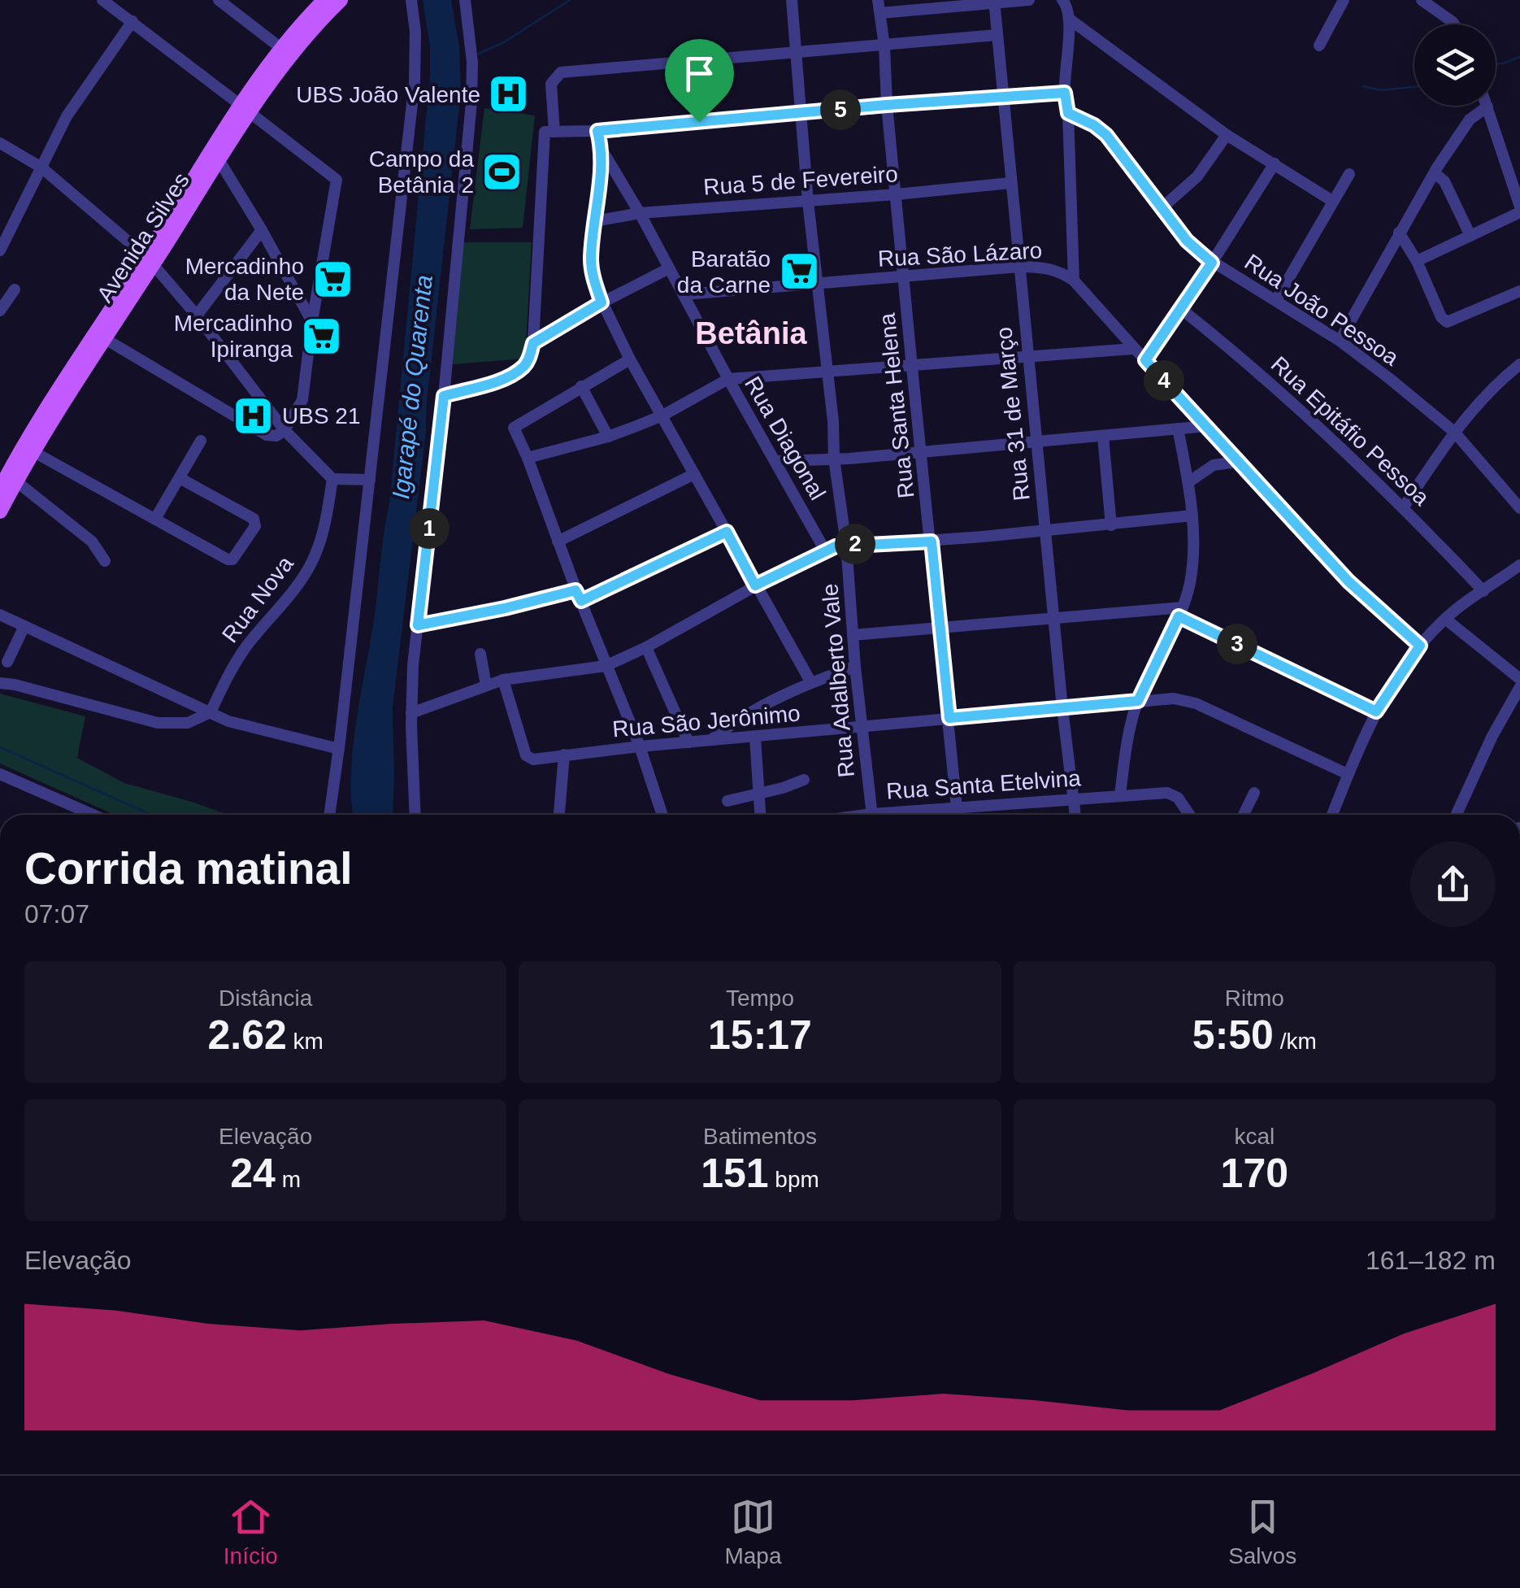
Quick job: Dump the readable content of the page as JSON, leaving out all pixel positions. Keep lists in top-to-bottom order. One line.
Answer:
{"streets":{"main road":["Avenida Silves"],"street":["Rua 5 de Fevereiro","Rua São Lázaro","Rua João Pessoa","Rua Santa Helena","Rua 31 de Março","Rua Epitáfio Pessoa","Rua Diagonal","Rua Nova","Rua Adalberto Vale","Rua São Jerônimo","Rua Santa Etelvina"]},"crossings":[["Rua 5 de Fevereiro","Rua Santa Helena"],["Rua 5 de Fevereiro","Rua 31 de Março"],["Rua 5 de Fevereiro","Rua Diagonal"],["Rua 5 de Fevereiro","Rua Adalberto Vale"],["Rua São Lázaro","Rua Santa Helena"],["Rua São Lázaro","Rua 31 de Março"],["Rua São Lázaro","Rua Diagonal"],["Rua São Lázaro","Rua Adalberto Vale"],["Rua Santa Helena","Rua São Jerônimo"],["Rua Santa Helena","Rua Santa Etelvina"],["Rua 31 de Março","Rua São Jerônimo"],["Rua 31 de Março","Rua Santa Etelvina"],["Rua Adalberto Vale","Rua São Jerônimo"]],"districts":["Betânia"],"water":["Igarapé do Quarenta"],"places":{"hospital":["UBS João Valente","UBS 21"],"sports":["Campo da Betânia 2"],"supermarket":["Baratão da Carne","Mercadinho da Nete","Mercadinho Ipiranga"]},"page":{"pins":["5","4","1","2","3"],"heading":["Corrida matinal","07:07"],"stats":[["Distância","2.62 km"],["Tempo","15:17"],["Ritmo","5:50 /km"],["Elevação","24 m"],["Batimentos","151 bpm"],["kcal","170"]],"chart":["Elevação","161–182 m"],"tabs":["Início","Mapa","Salvos"]}}
